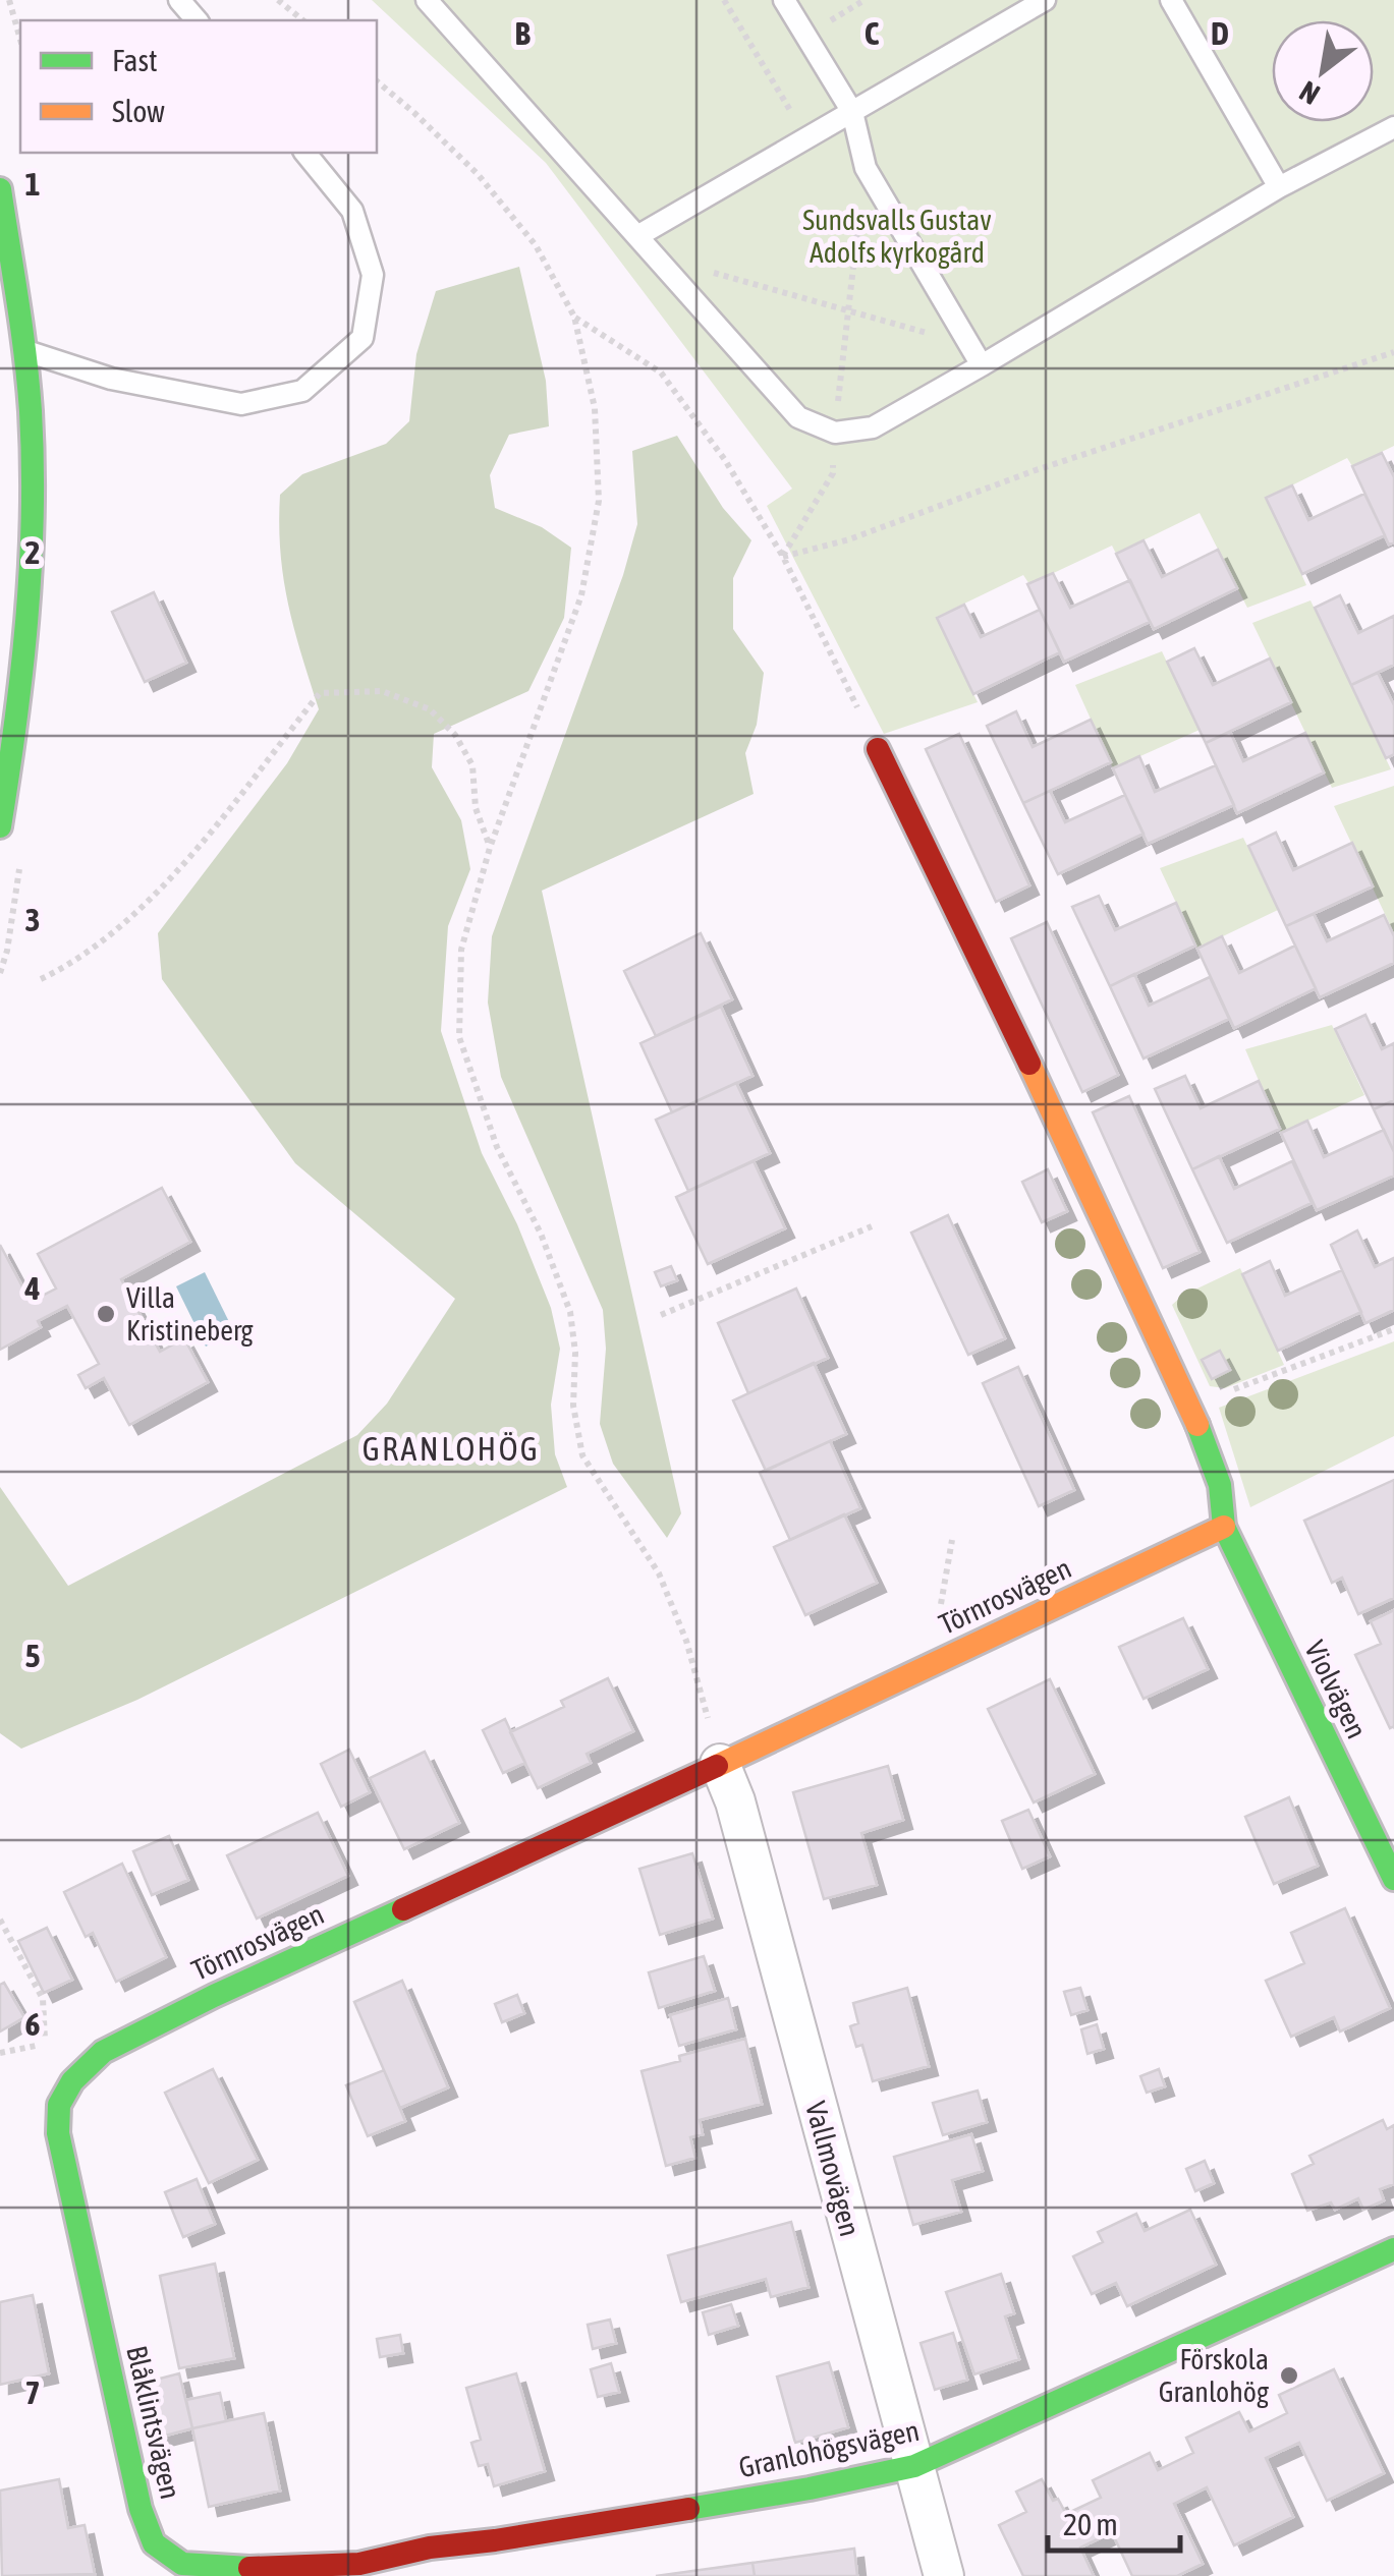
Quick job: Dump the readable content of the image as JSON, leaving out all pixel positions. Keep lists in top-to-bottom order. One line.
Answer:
{"streets":{"street":["Törnrosvägen","Violvägen","Vallmovägen","Blåklintsvägen","Granlohögsvägen"]},"crossings":[["Törnrosvägen","Violvägen"],["Törnrosvägen","Vallmovägen"],["Törnrosvägen","Blåklintsvägen"],["Vallmovägen","Granlohögsvägen"],["Blåklintsvägen","Granlohögsvägen"]],"districts":["GRANLOHÖG"],"parks":["Sundsvalls Gustav Adolfs kyrkogård"],"places":["Villa Kristineberg","Förskola Granlohög"],"legend":["Fast","Slow"],"scale_bar":"20 m","north":"bottom left","grid":{"columns":["B","C","D"],"rows":["1","2","3","4","5","6","7"]}}
